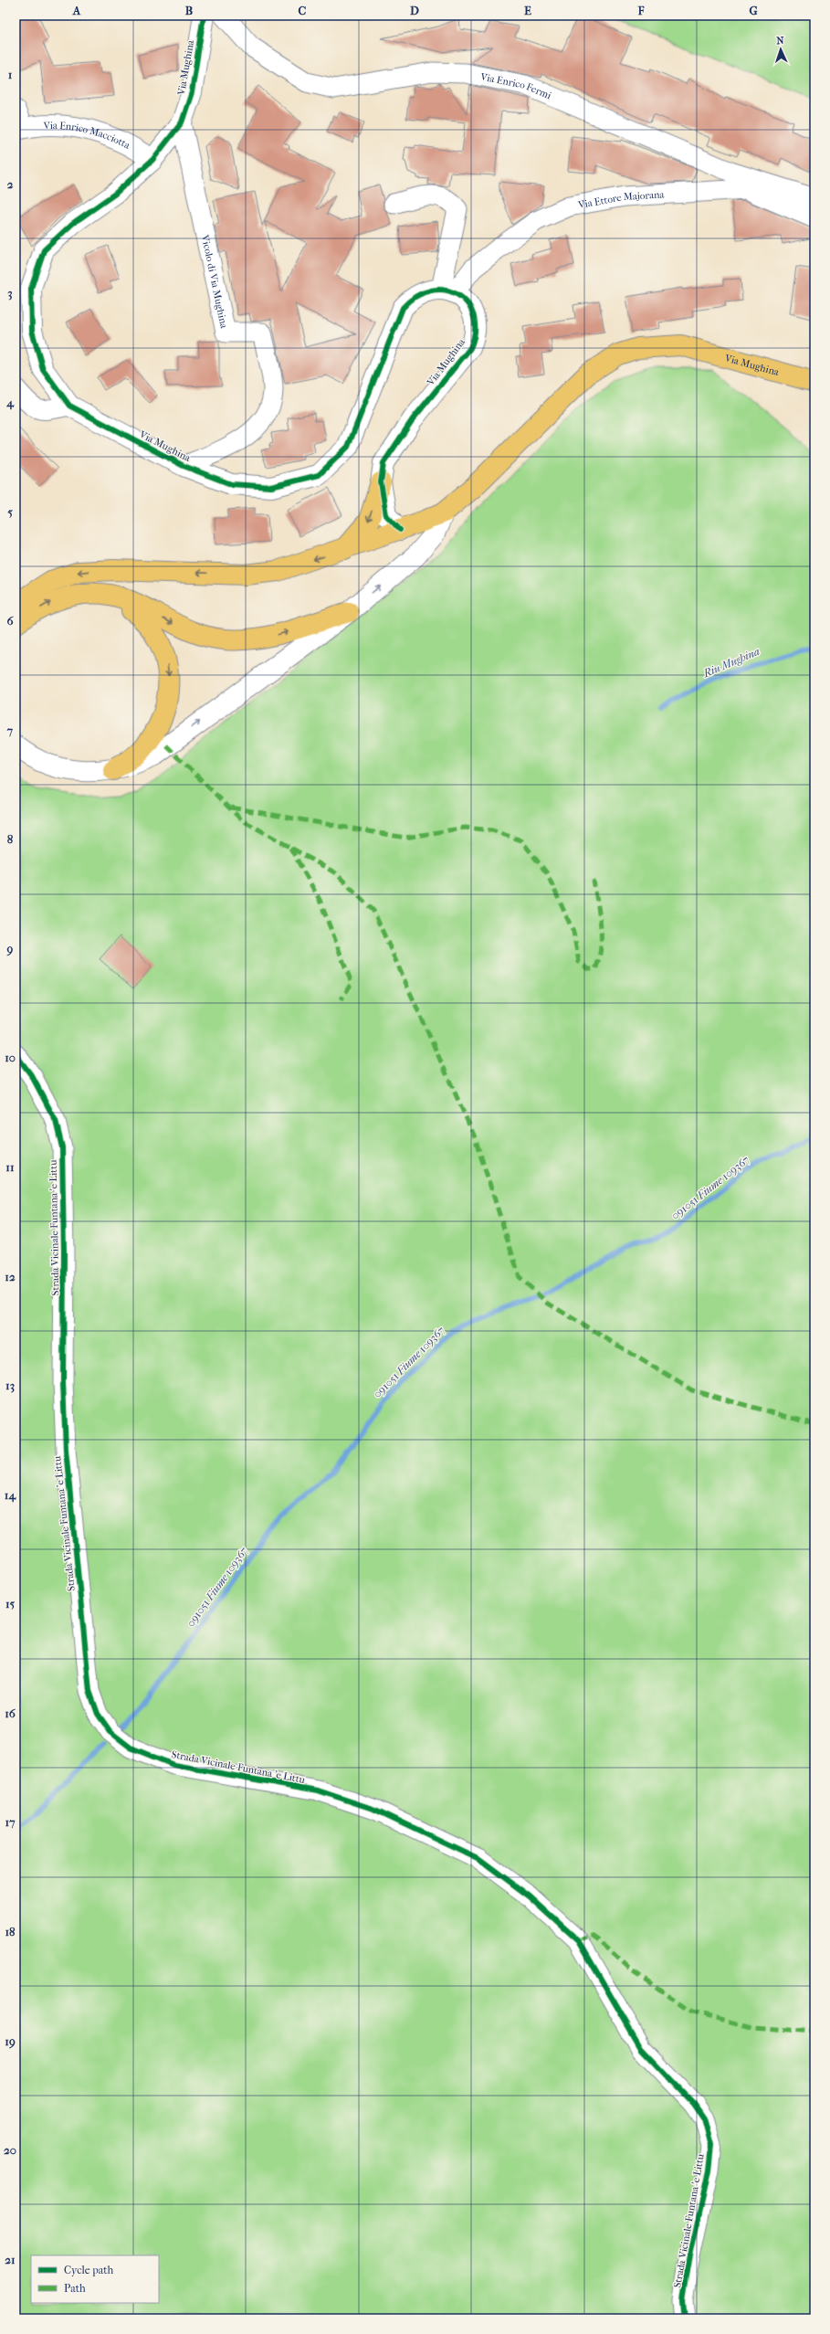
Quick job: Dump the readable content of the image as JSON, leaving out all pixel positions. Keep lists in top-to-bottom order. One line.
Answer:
{"streets":{"main road":["Via Mughina"],"street":["Via Enrico Fermi","Via Enrico Macciotta","Via Ettore Majorana","Vicolo di Via Mughina","Strada Vicinale Funtana 'e Littu"]},"crossings":[["Via Mughina","Via Enrico Macciotta"],["Via Mughina","Via Ettore Majorana"],["Via Mughina","Vicolo di Via Mughina"]],"water":["Riu Mughina","091051 Fiume 109367"],"legend":["Cycle path","Path"],"north":"top","grid":{"columns":["A","B","C","D","E","F","G"],"rows":["1","2","3","4","5","6","7","8","9","10","11","12","13","14","15","16","17","18","19","20","21"]}}
